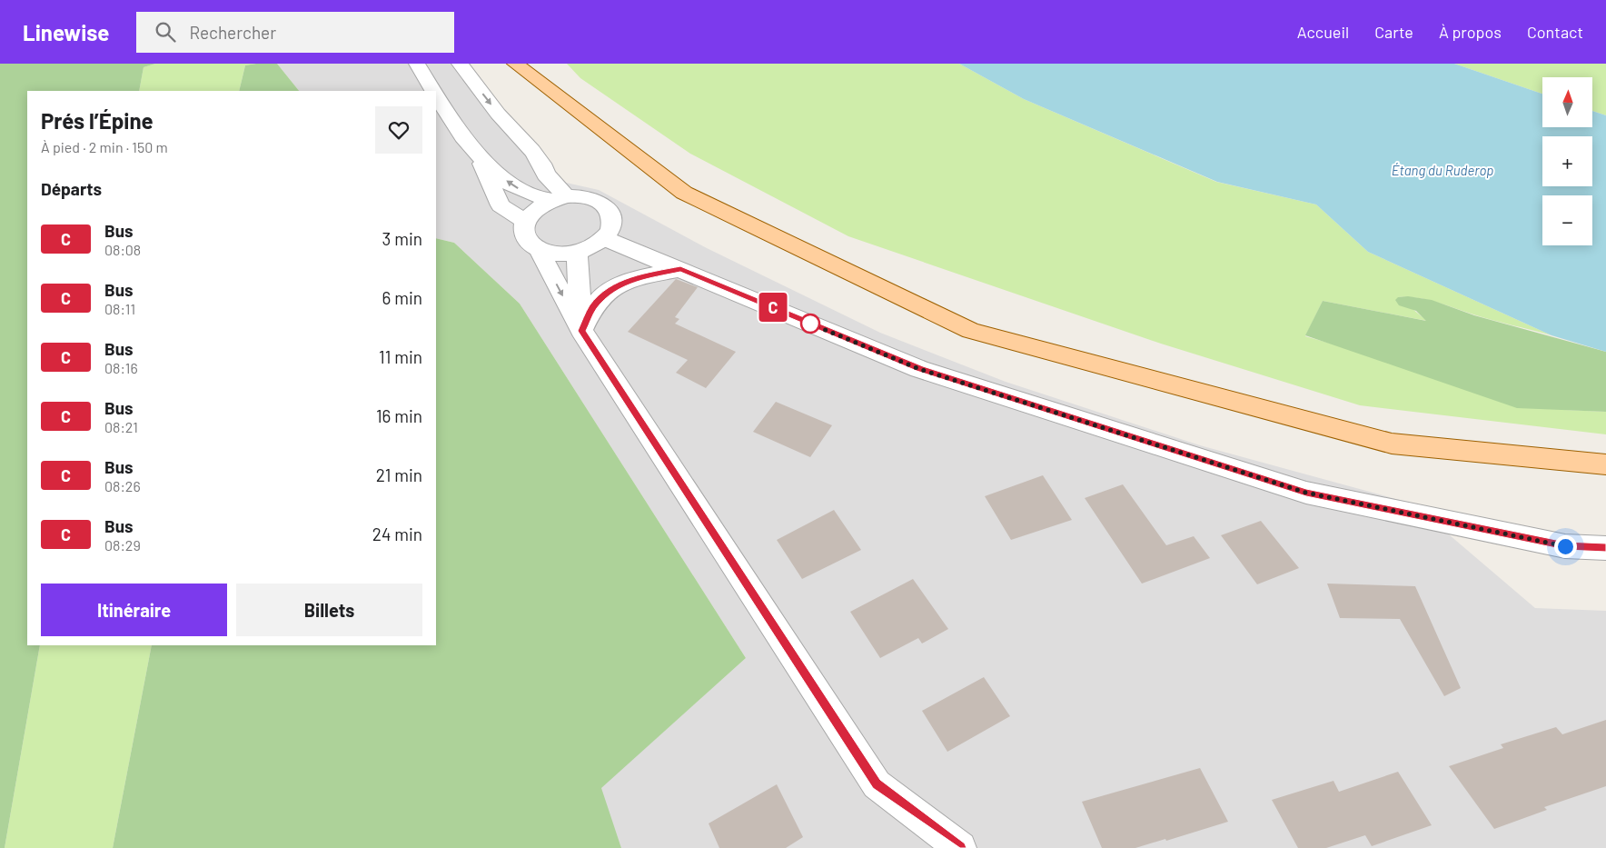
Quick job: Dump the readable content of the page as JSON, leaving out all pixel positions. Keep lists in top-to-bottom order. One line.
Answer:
{"water":["Étang du Ruderop"],"lines":["bus line C"],"north":"top","page":{"header":"Linewise","search":"Rechercher","nav":["Accueil","Carte","À propos","Contact"],"on_map":"C","map_buttons":["+","−"],"heading":[["Prés l’Épine","À pied · 2 min · 150 m"],"Départs"],"list":[{"mark":"C","name":"Bus","note":"08:08","value":"3 min"},{"mark":"C","name":"Bus","note":"08:11","value":"6 min"},{"mark":"C","name":"Bus","note":"08:16","value":"11 min"},{"mark":"C","name":"Bus","note":"08:21","value":"16 min"},{"mark":"C","name":"Bus","note":"08:26","value":"21 min"},{"mark":"C","name":"Bus","note":"08:29","value":"24 min"}],"buttons":["Itinéraire","Billets"]}}
